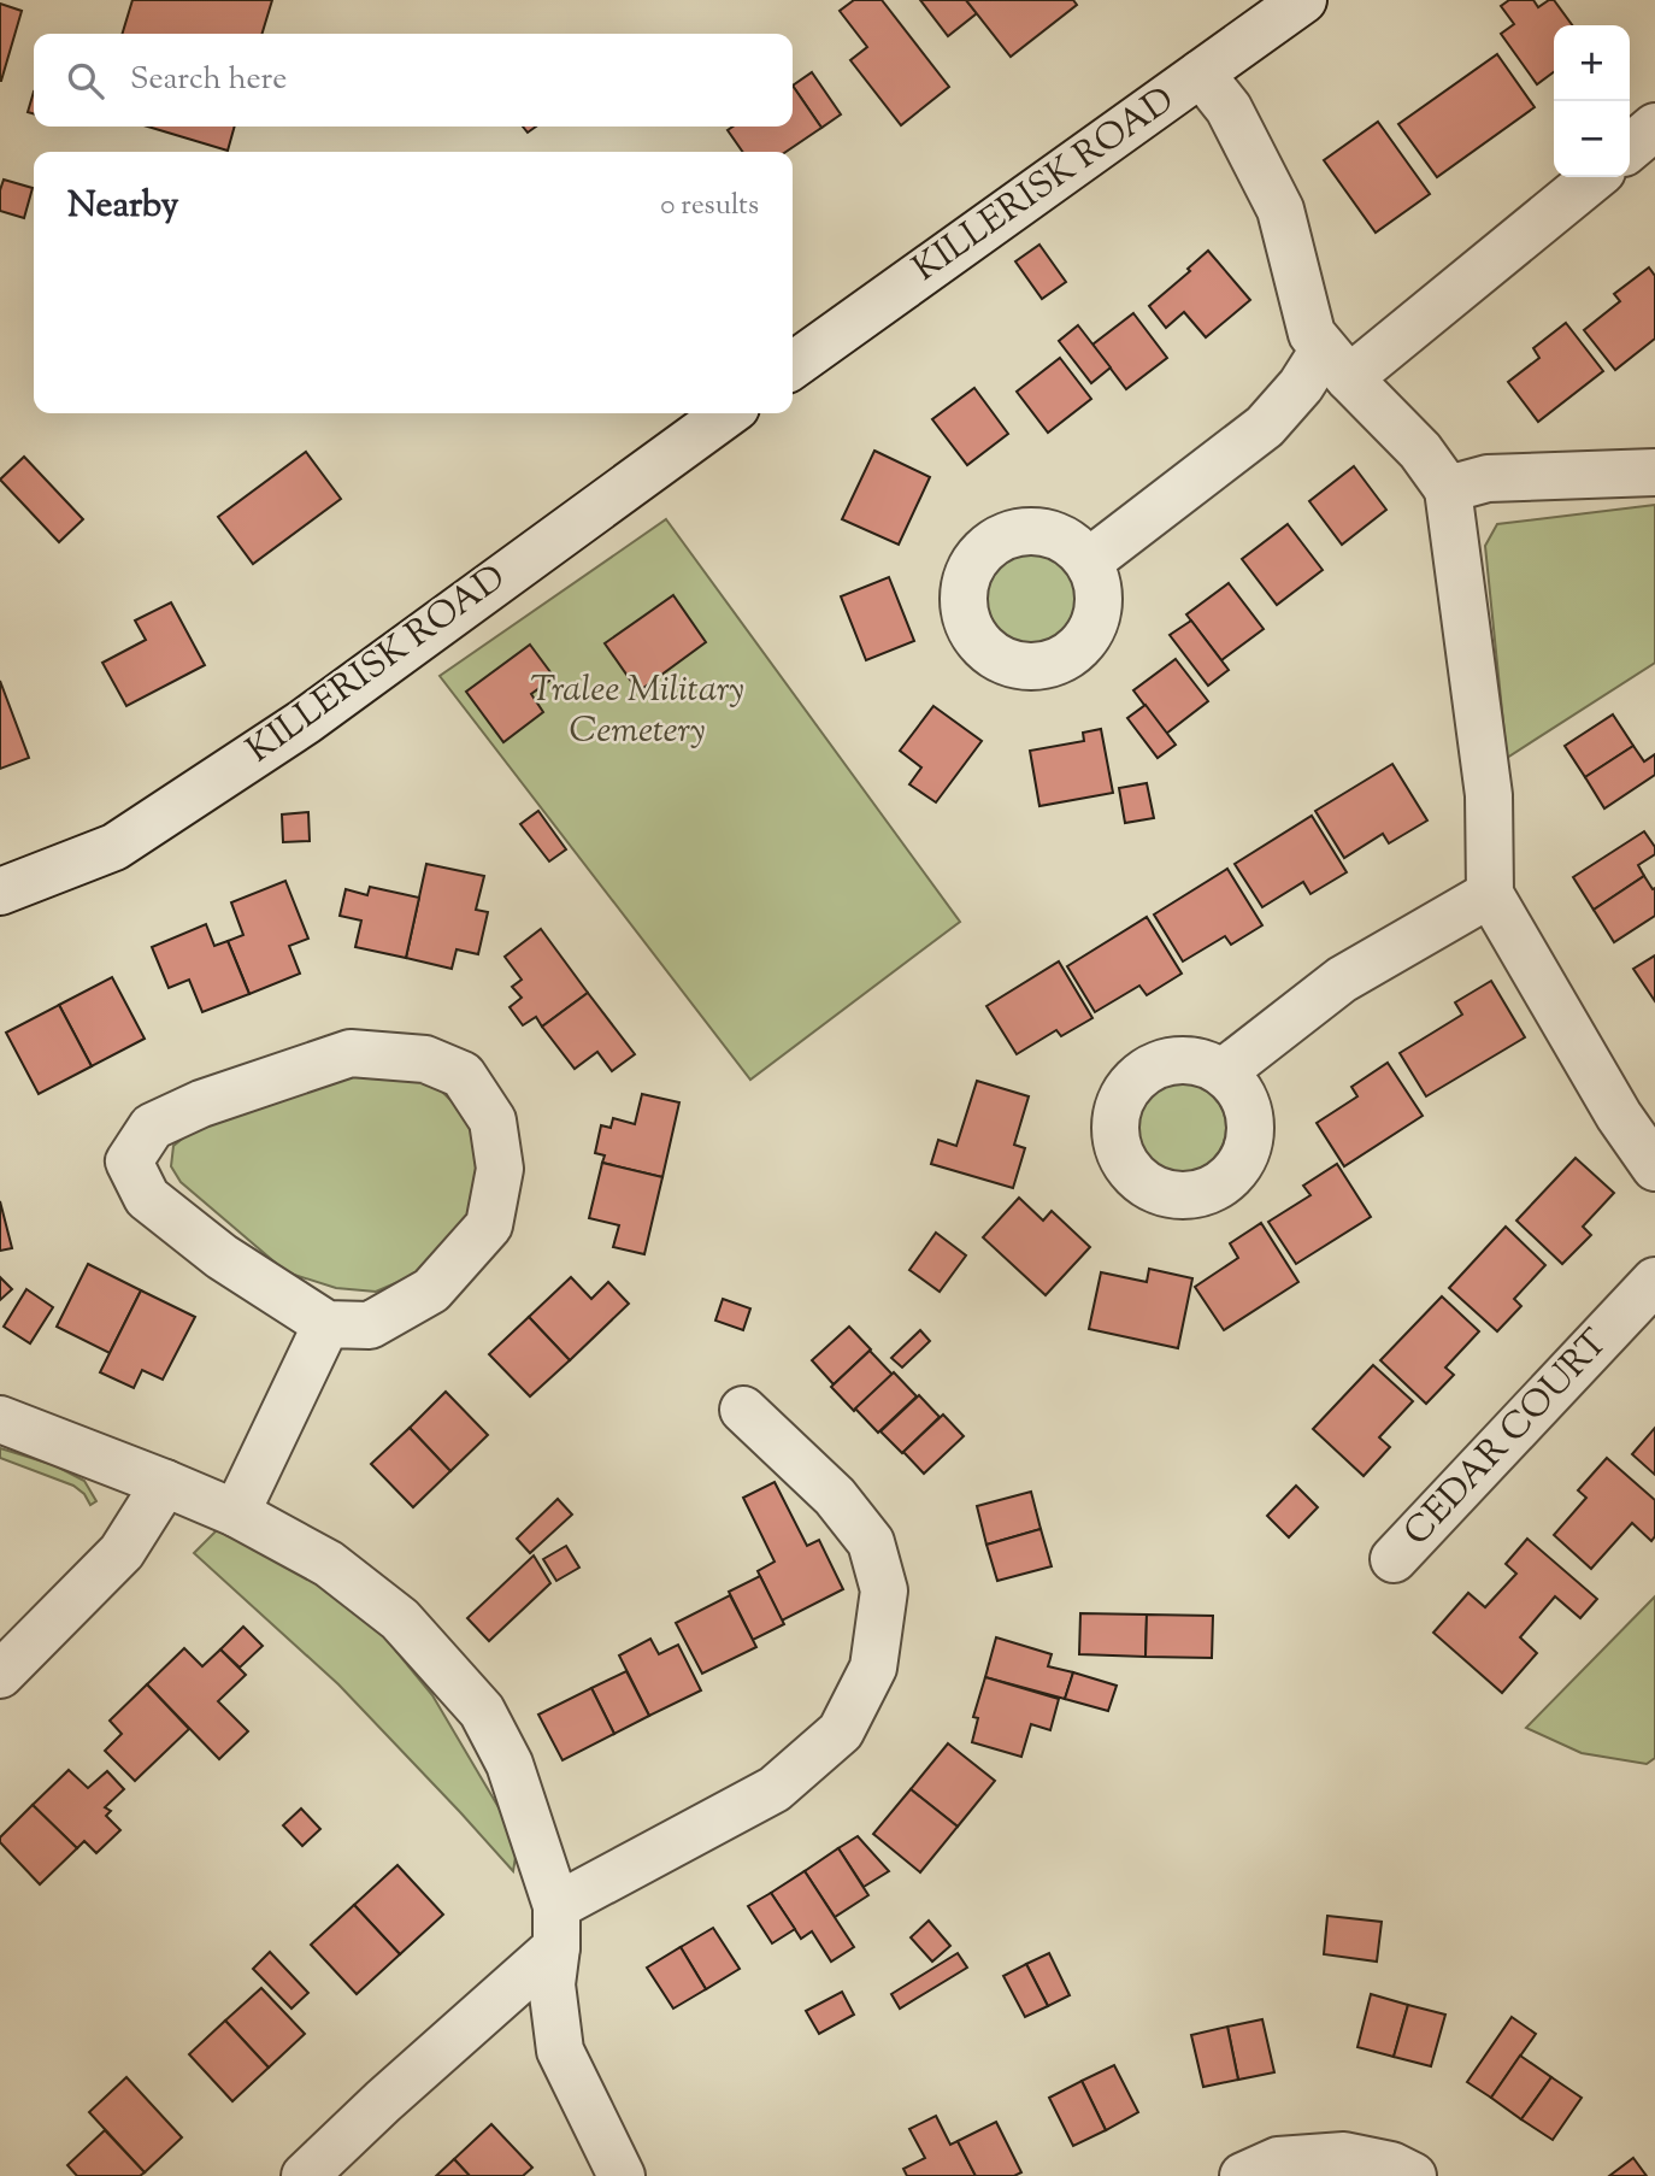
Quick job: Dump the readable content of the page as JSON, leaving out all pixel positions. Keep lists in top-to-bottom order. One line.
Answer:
{"streets":{"street":["KILLERISK ROAD","CEDAR COURT"]},"parks":["Tralee Military Cemetery"],"page":{"map_buttons":["+","−"],"search":"Search here","heading":["Nearby","0 results"]}}
